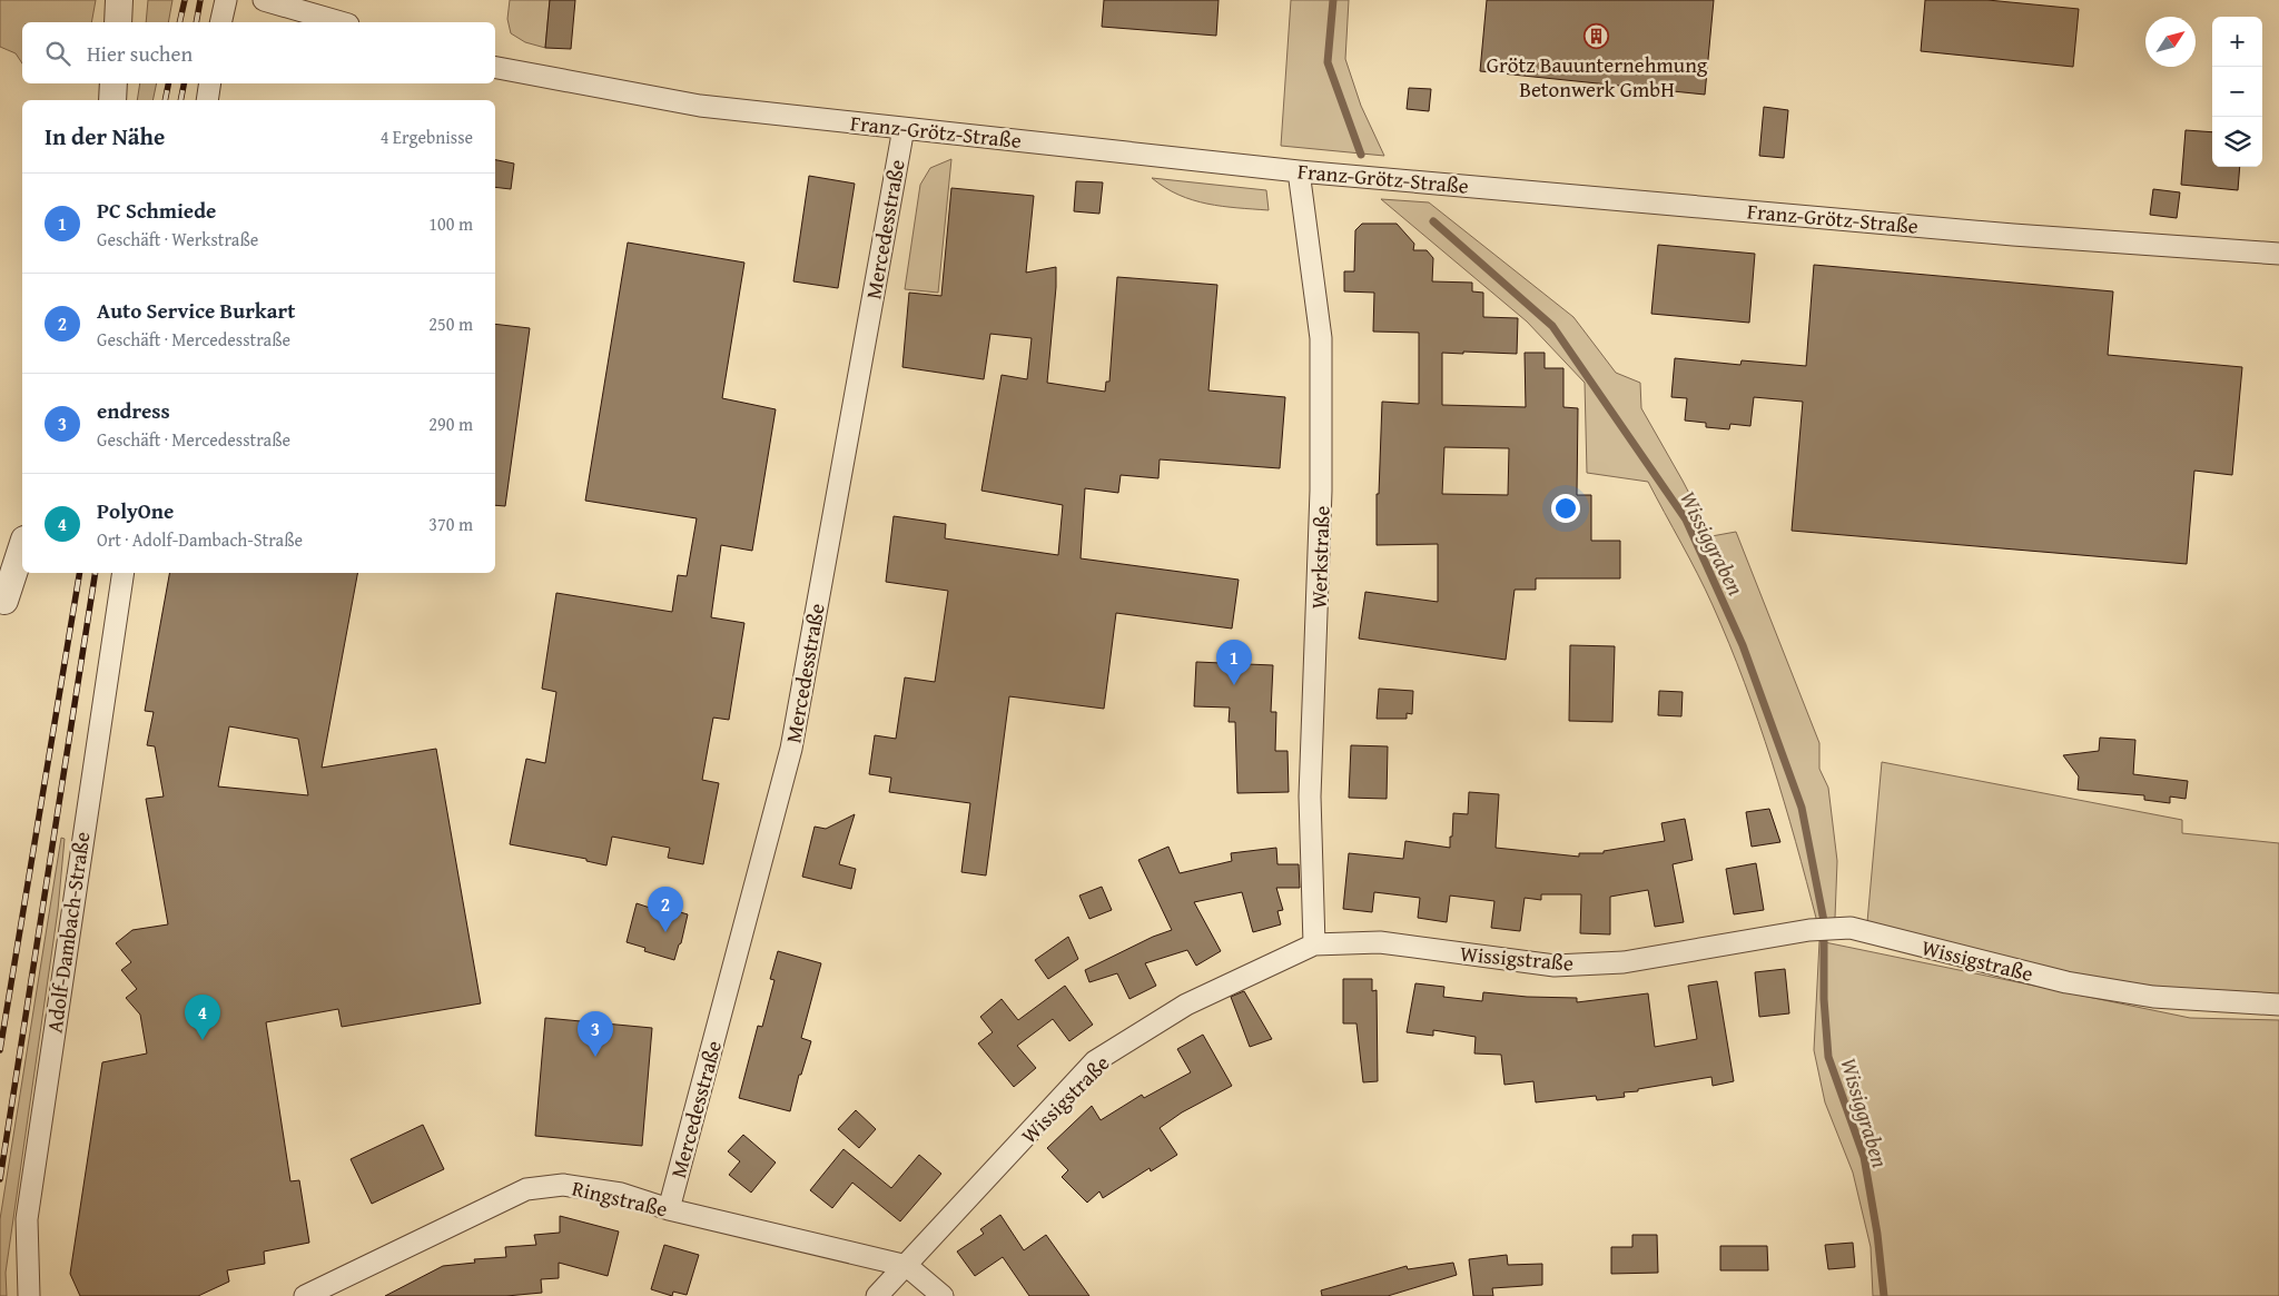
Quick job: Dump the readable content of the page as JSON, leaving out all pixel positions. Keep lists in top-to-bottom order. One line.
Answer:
{"streets":{"street":["Franz-Grötz-Straße","Mercedesstraße","Werkstraße","Adolf-Dambach-Straße","Wissigstraße","Ringstraße"]},"crossings":[["Franz-Grötz-Straße","Mercedesstraße"],["Franz-Grötz-Straße","Werkstraße"],["Mercedesstraße","Ringstraße"],["Werkstraße","Wissigstraße"],["Wissigstraße","Ringstraße"]],"water":["Wissiggraben"],"places":{"building":["Grötz Bauunternehmung Betonwerk GmbH"]},"north":"top right","page":{"map_buttons":["+","−"],"search":"Hier suchen","heading":["In der Nähe","4 Ergebnisse"],"list":[{"mark":"1","name":"PC Schmiede","note":"Geschäft · Werkstraße","value":"100 m"},{"mark":"2","name":"Auto Service Burkart","note":"Geschäft · Mercedesstraße","value":"250 m"},{"mark":"3","name":"endress","note":"Geschäft · Mercedesstraße","value":"290 m"},{"mark":"4","name":"PolyOne","note":"Ort · Adolf-Dambach-Straße","value":"370 m"}],"pins":["1","2","4","3"]}}
